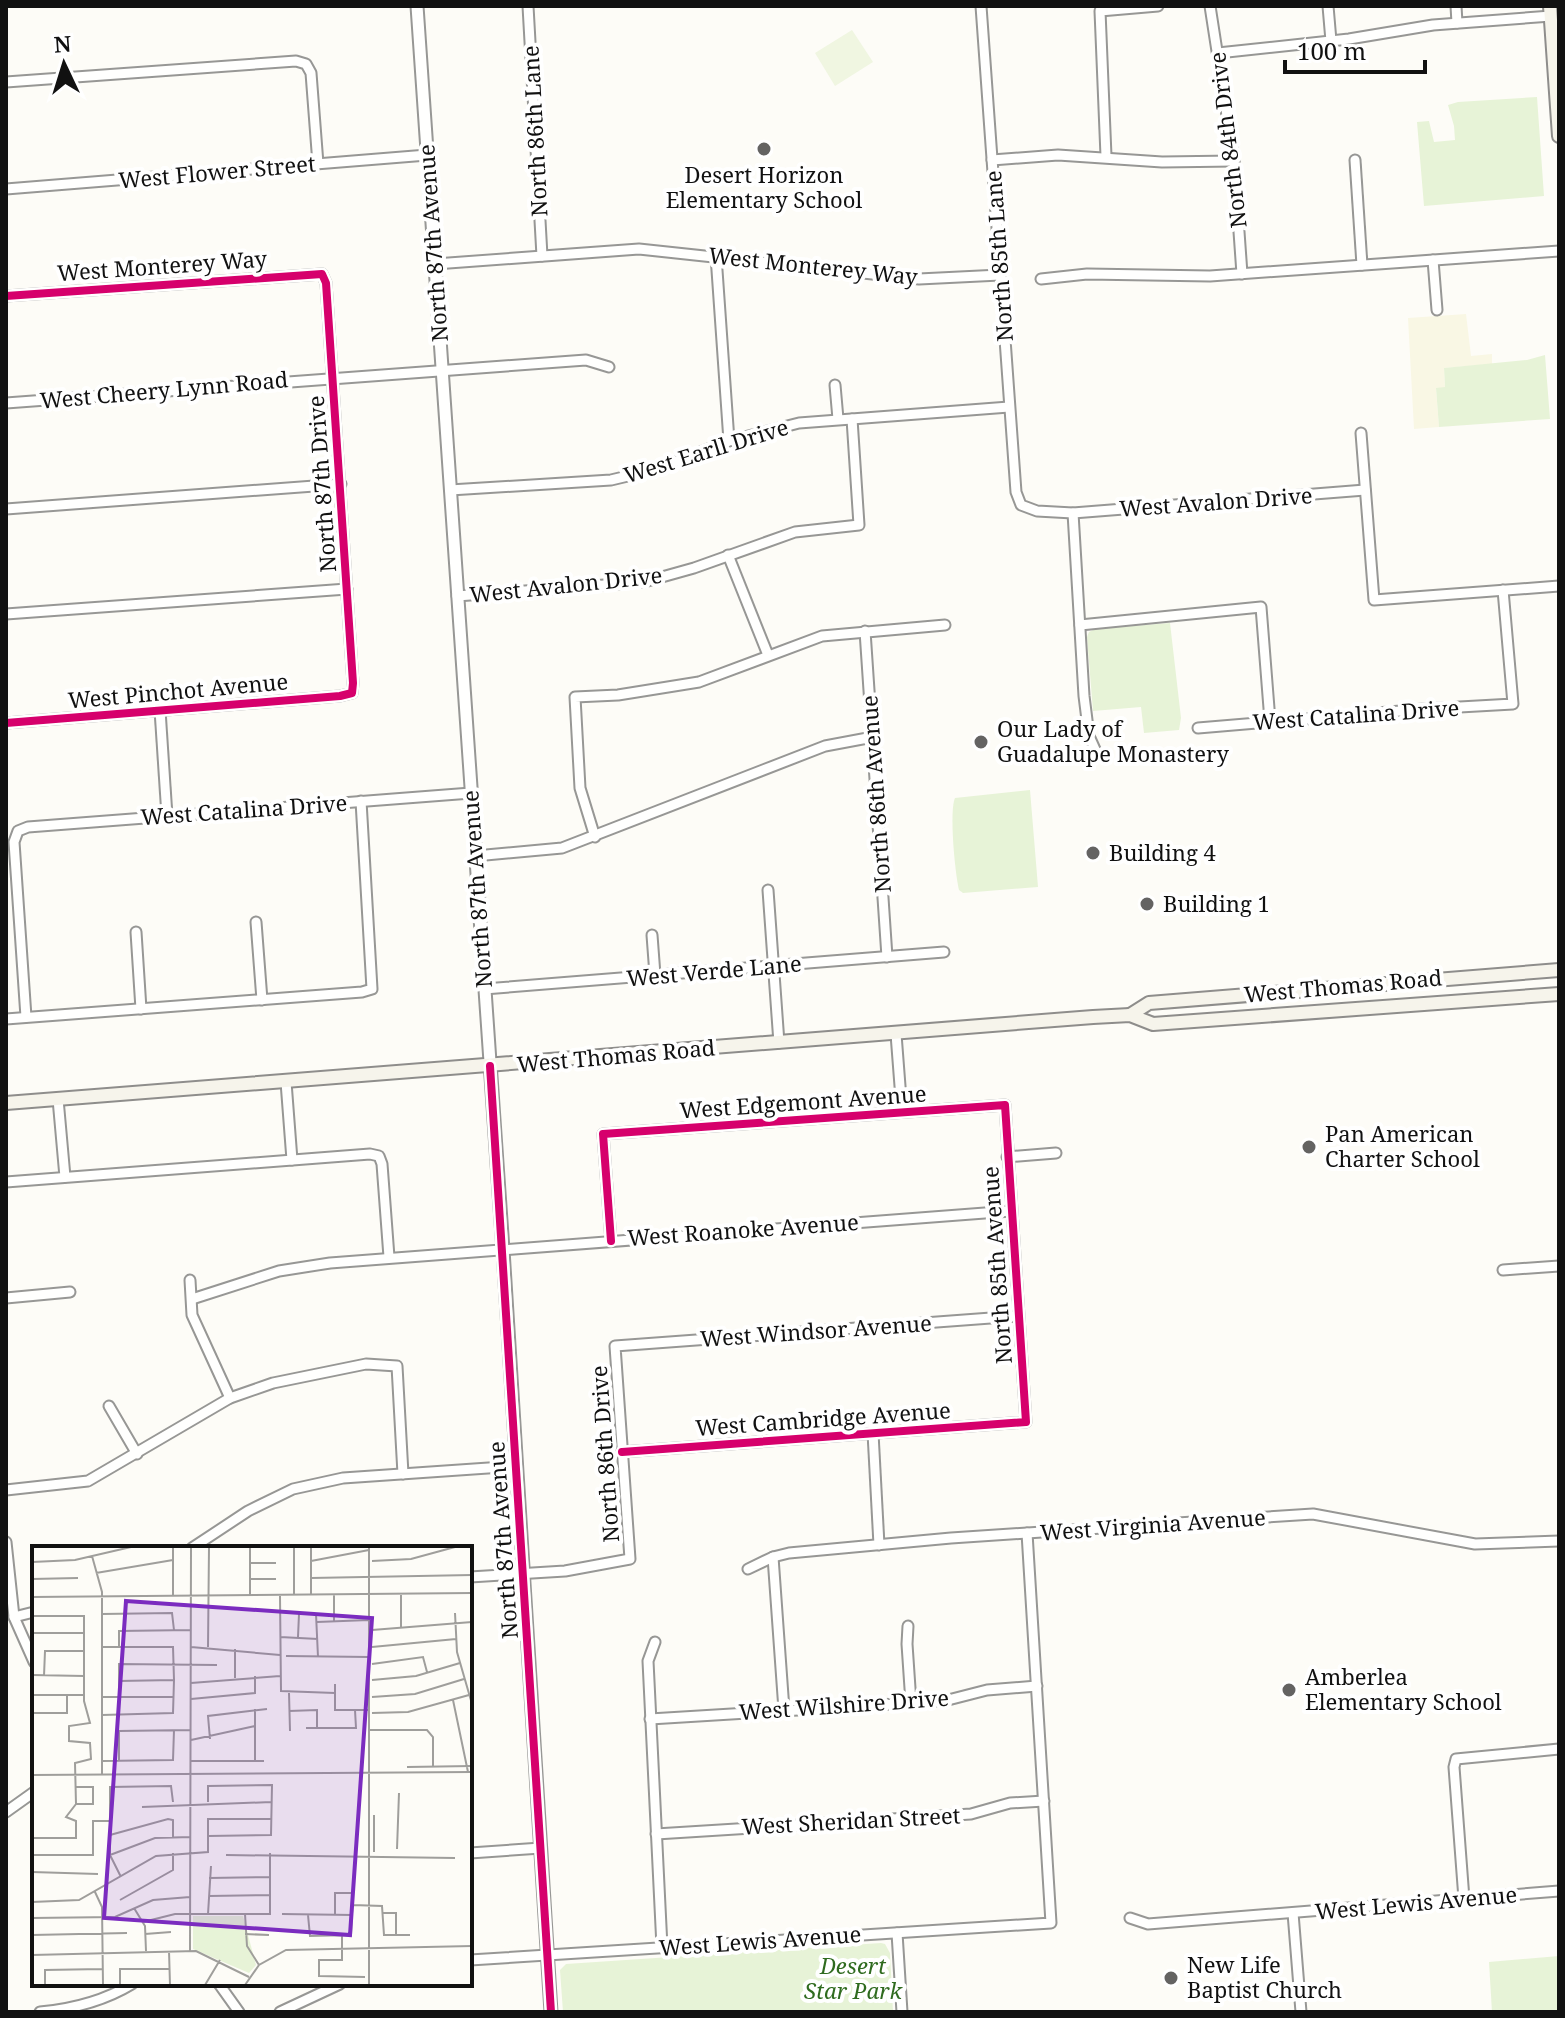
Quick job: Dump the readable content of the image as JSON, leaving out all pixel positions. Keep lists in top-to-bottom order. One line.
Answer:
{"streets":{"main road":["West Thomas Road"],"street":["North 86th Lane","North 84th Drive","West Flower Street","North 87th Avenue","North 85th Lane","West Monterey Way","West Cheery Lynn Road","West Earll Drive","North 87th Drive","West Avalon Drive","West Pinchot Avenue","West Catalina Drive","North 86th Avenue","West Verde Lane","West Edgemont Avenue","West Roanoke Avenue","North 85th Avenue","West Windsor Avenue","West Cambridge Avenue","North 86th Drive","West Virginia Avenue","West Wilshire Drive","West Sheridan Street","West Lewis Avenue"]},"crossings":[["North 86th Lane","West Monterey Way"],["West Flower Street","North 87th Avenue"],["North 87th Avenue","West Monterey Way"],["North 87th Avenue","West Cheery Lynn Road"],["North 87th Avenue","West Earll Drive"],["North 87th Avenue","West Avalon Drive"],["North 87th Avenue","West Catalina Drive"],["North 87th Avenue","West Verde Lane"],["North 87th Avenue","West Thomas Road"],["North 87th Avenue","West Roanoke Avenue"],["North 87th Avenue","North 86th Drive"],["North 87th Avenue","West Lewis Avenue"],["North 85th Lane","West Monterey Way"],["North 85th Lane","West Earll Drive"],["North 85th Lane","West Avalon Drive"],["West Monterey Way","North 87th Drive"],["West Cheery Lynn Road","North 87th Drive"],["West Earll Drive","West Avalon Drive"],["North 87th Drive","West Pinchot Avenue"],["North 86th Avenue","West Verde Lane"],["West Edgemont Avenue","West Roanoke Avenue"],["West Edgemont Avenue","North 85th Avenue"],["West Roanoke Avenue","North 85th Avenue"],["North 85th Avenue","West Windsor Avenue"],["North 85th Avenue","West Cambridge Avenue"],["West Windsor Avenue","North 86th Drive"],["West Cambridge Avenue","North 86th Drive"],["West Sheridan Street","West Lewis Avenue"]],"parks":["Desert Star Park"],"places":["Desert Horizon Elementary School","Our Lady of Guadalupe Monastery","Building 4","Building 1","Pan American Charter School","Amberlea Elementary School","New Life Baptist Church"],"scale_bar":"100 m","north":"top"}
